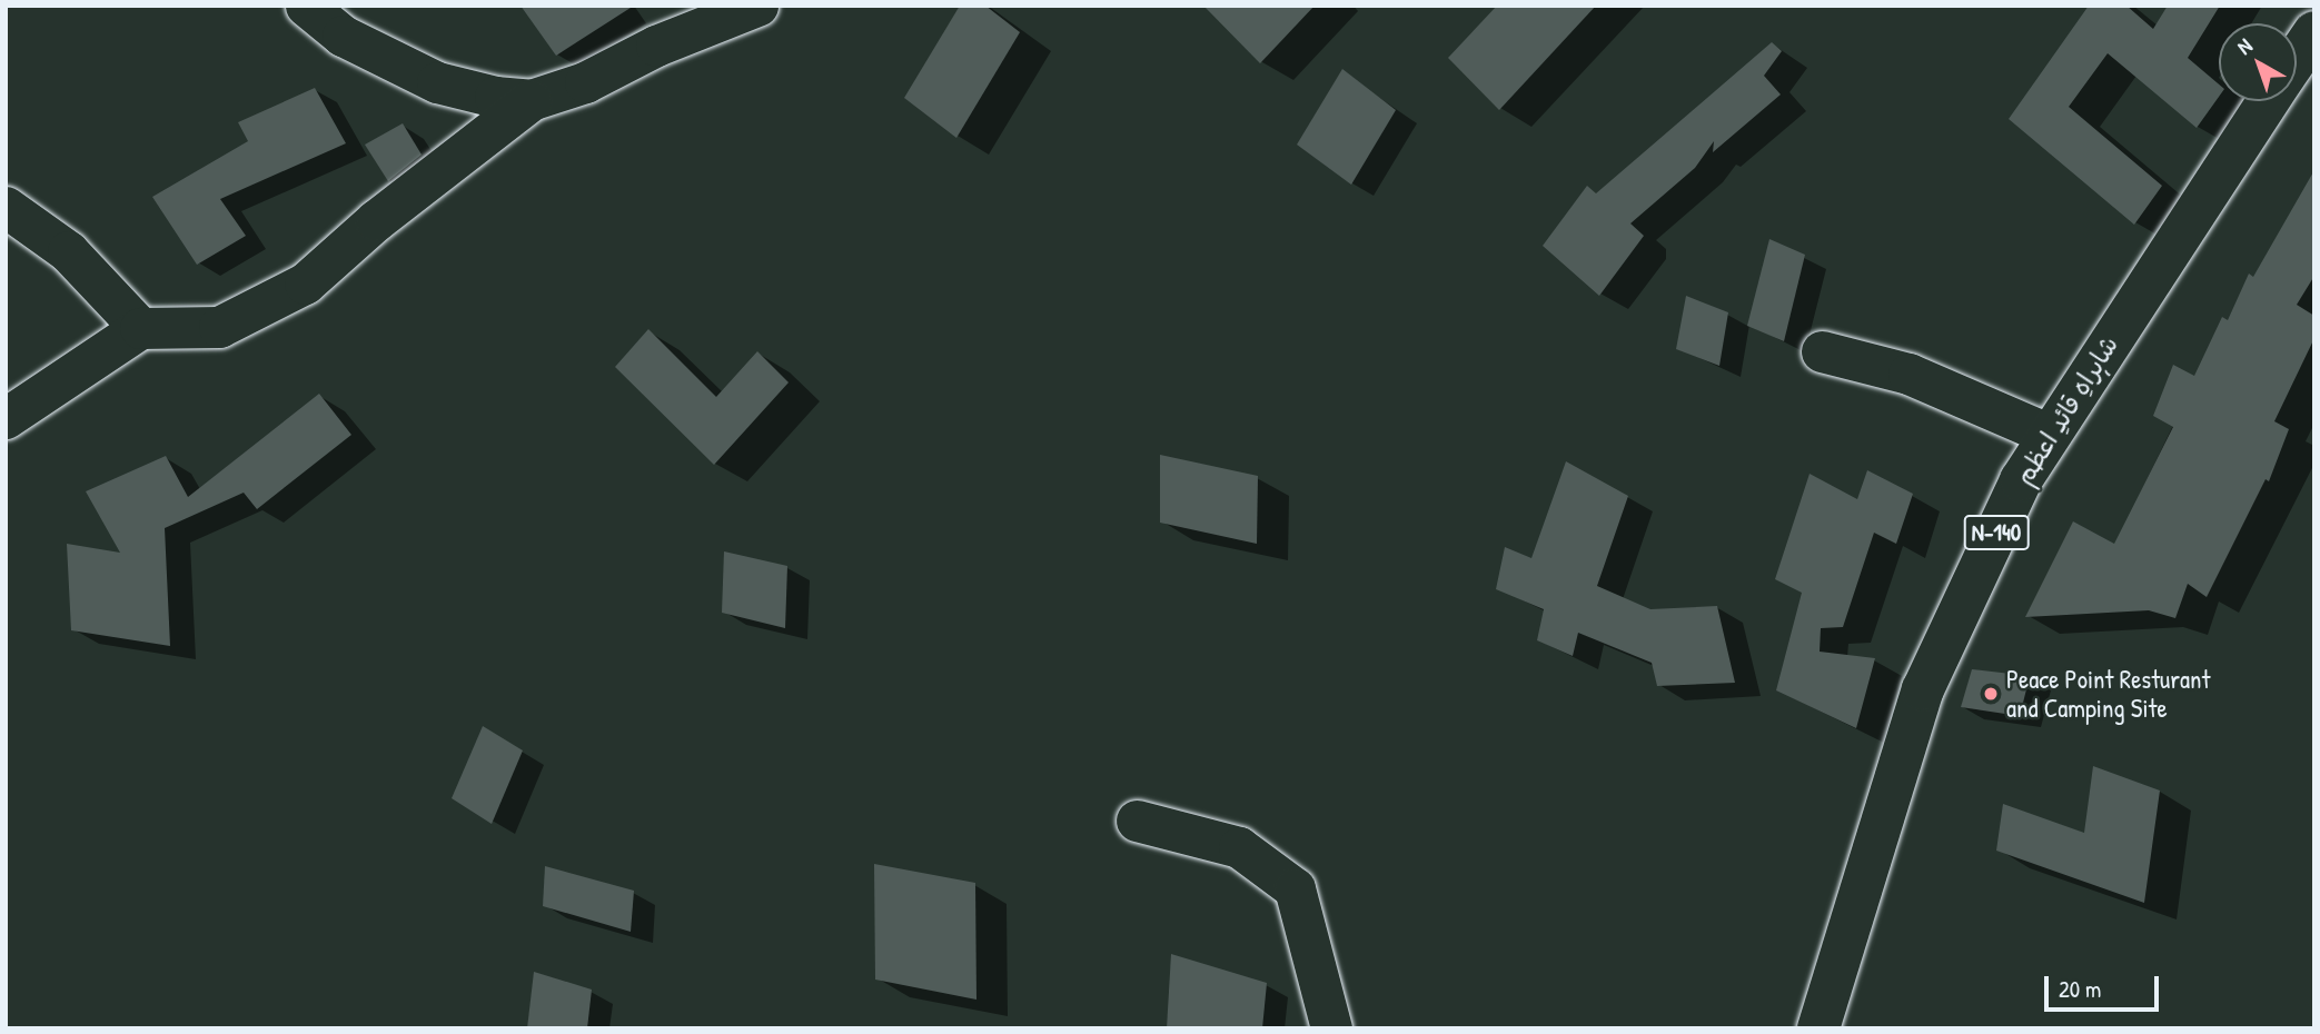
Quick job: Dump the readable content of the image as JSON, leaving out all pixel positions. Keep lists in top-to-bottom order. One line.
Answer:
{"streets":{"highway":["شاہراہِ قائدِ اعظم","N-140"]},"places":["Peace Point Resturant and Camping Site"],"scale_bar":"20 m","north":"top left"}
